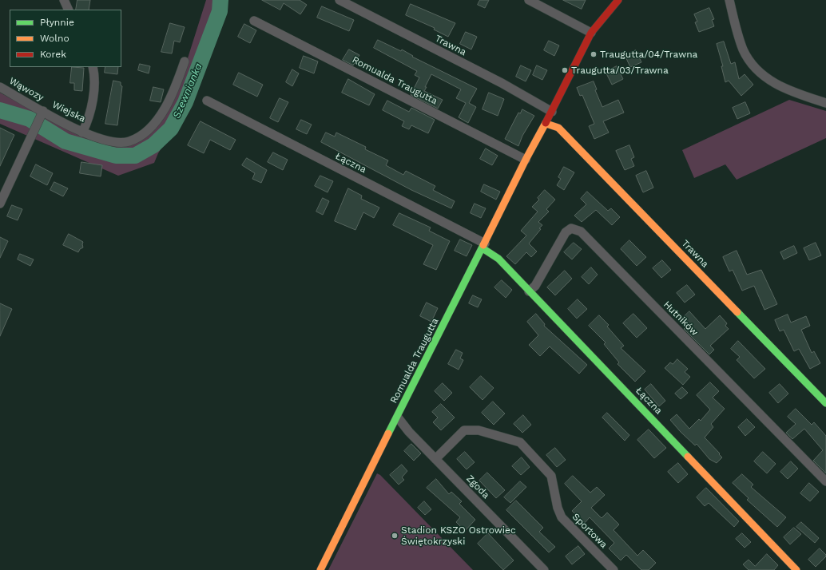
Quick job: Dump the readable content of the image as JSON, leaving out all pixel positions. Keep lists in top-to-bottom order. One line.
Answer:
{"streets":{"street":["Trawna","Romualda Traugutta","Wąwozy","Wiejska","Łączna","Hutników","Zgoda","Sportowa"]},"crossings":[["Trawna","Romualda Traugutta"],["Romualda Traugutta","Łączna"],["Romualda Traugutta","Zgoda"],["Wąwozy","Wiejska"],["Łączna","Hutników"],["Zgoda","Sportowa"]],"water":["Szewnianka"],"places":["Traugutta/04/Trawna","Traugutta/03/Trawna","Stadion KSZO Ostrowiec Świętokrzyski"],"legend":["Płynnie","Wolno","Korek"]}
